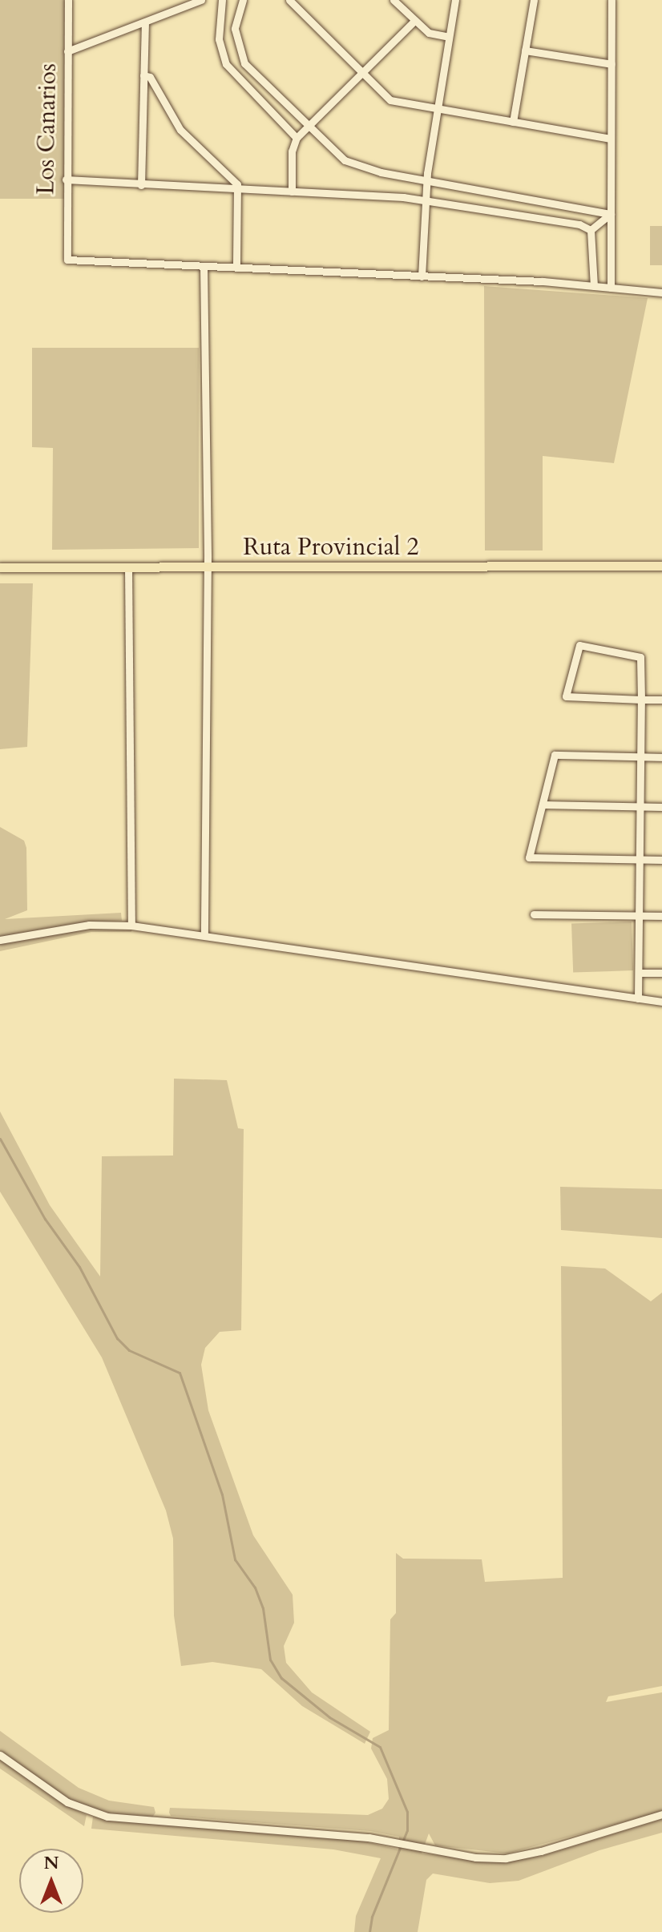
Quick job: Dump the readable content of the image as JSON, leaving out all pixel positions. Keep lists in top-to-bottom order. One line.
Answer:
{"streets":{"main road":["Ruta Provincial 2"],"street":["Los Canarios"]},"north":"top"}
